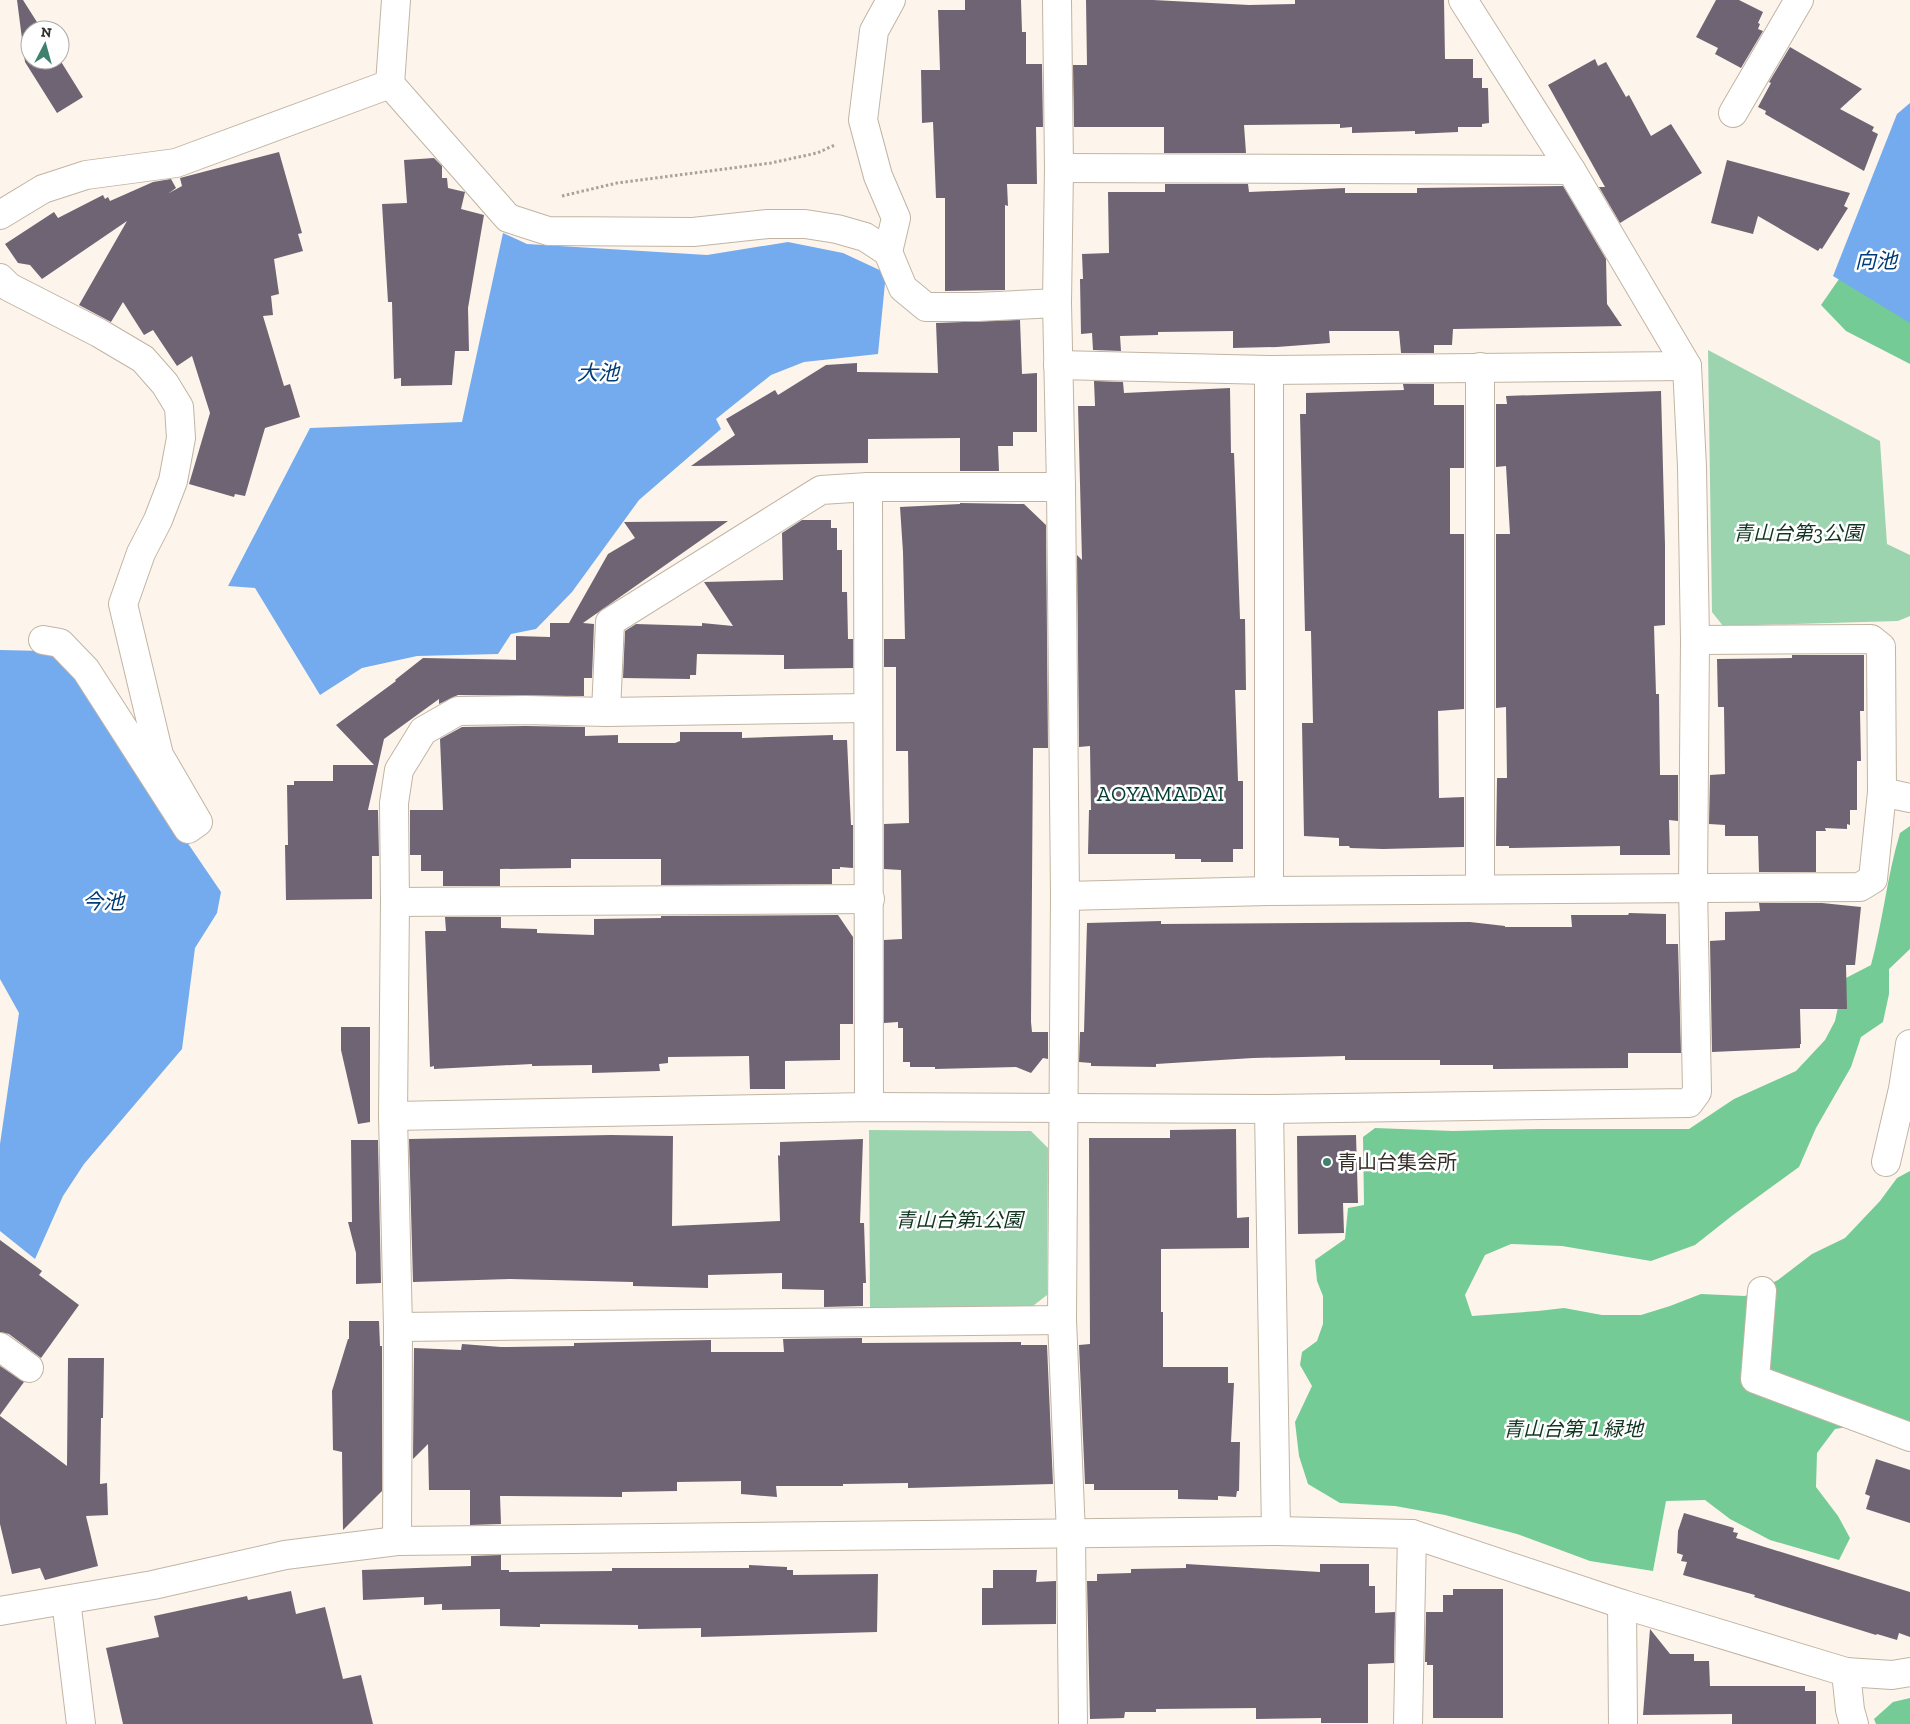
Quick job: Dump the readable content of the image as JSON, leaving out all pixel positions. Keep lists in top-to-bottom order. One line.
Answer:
{"districts":["AOYAMADAI"],"water":["向池","大池","今池"],"parks":["青山台第3公園","青山台第1公園","青山台第１緑地"],"places":["青山台集会所"],"north":"top"}
